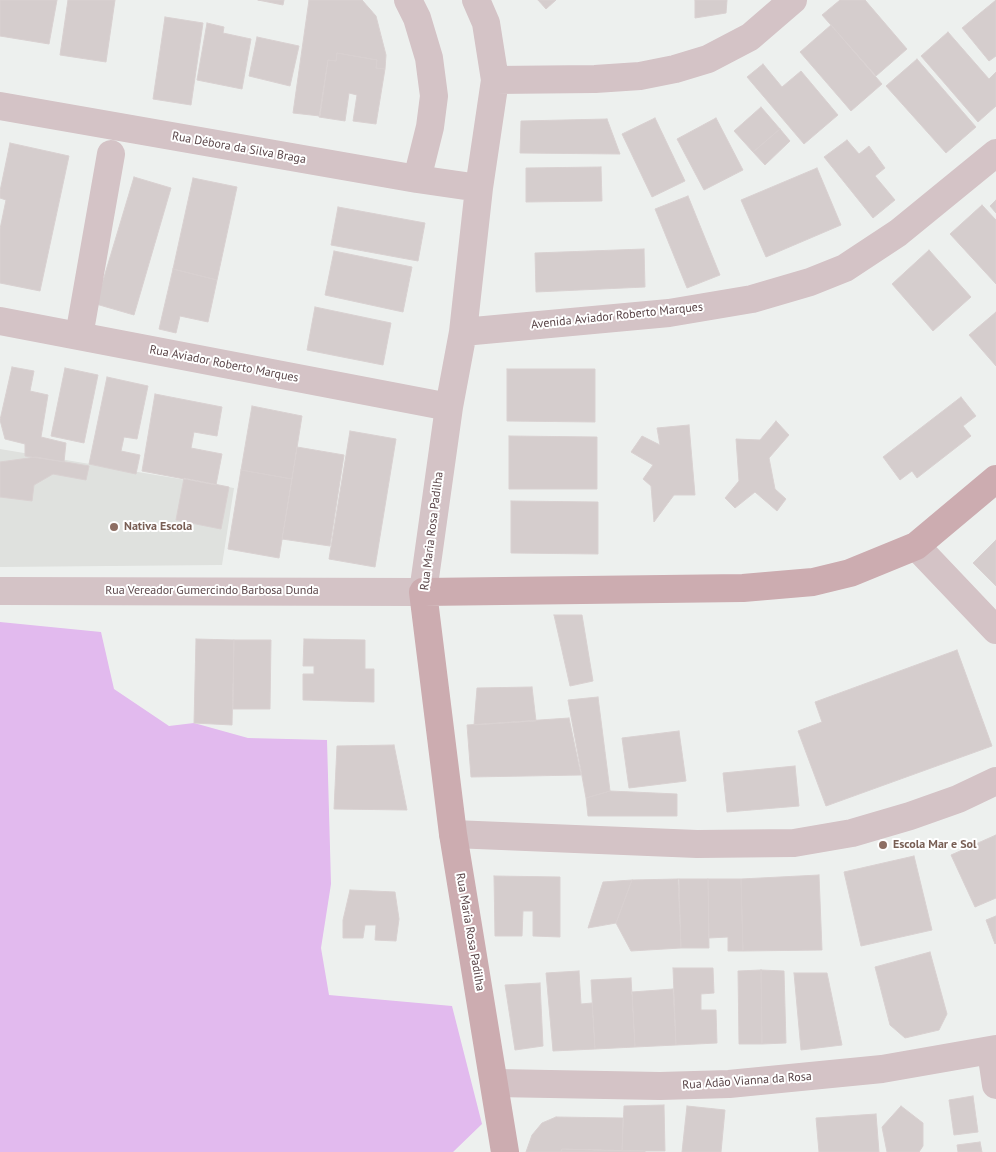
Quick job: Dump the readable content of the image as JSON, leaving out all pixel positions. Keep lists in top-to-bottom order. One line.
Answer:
{"streets":{"main road":["Rua Maria Rosa Padilha"],"street":["Rua Débora da Silva Braga","Avenida Aviador Roberto Marques","Rua Aviador Roberto Marques","Rua Vereador Gumercindo Barbosa Dunda","Rua Adão Vianna da Rosa"]},"crossings":[["Rua Débora da Silva Braga","Rua Maria Rosa Padilha"],["Avenida Aviador Roberto Marques","Rua Maria Rosa Padilha"],["Rua Aviador Roberto Marques","Rua Maria Rosa Padilha"],["Rua Maria Rosa Padilha","Rua Vereador Gumercindo Barbosa Dunda"],["Rua Maria Rosa Padilha","Rua Adão Vianna da Rosa"]],"places":["Nativa Escola","Escola Mar e Sol"]}
